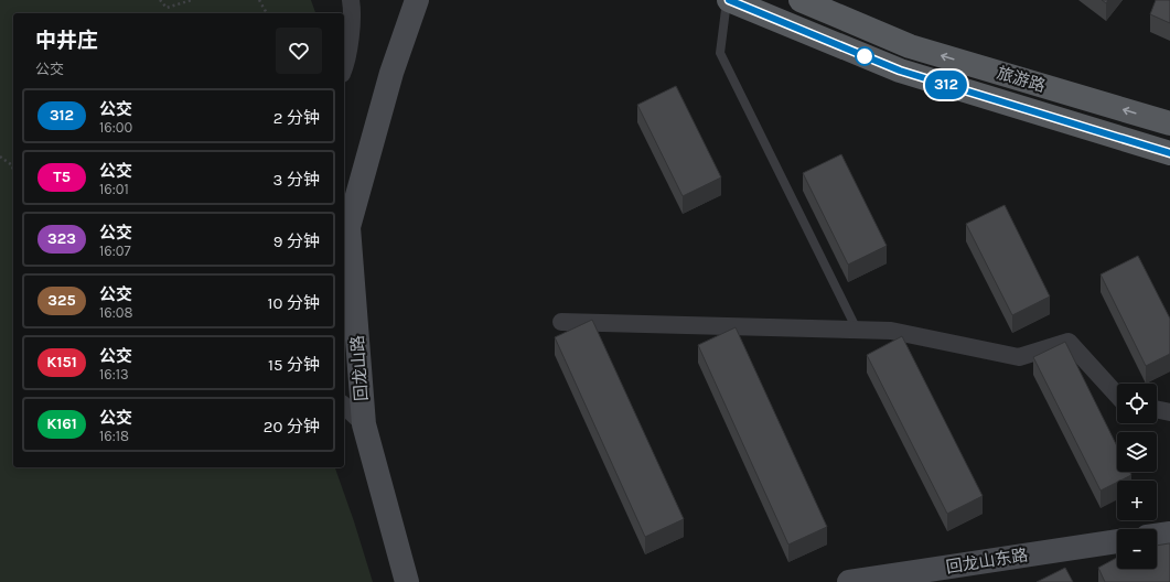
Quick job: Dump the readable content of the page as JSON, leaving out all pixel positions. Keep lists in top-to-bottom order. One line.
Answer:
{"streets":{"main road":["旅游路"],"street":["回龙山路","回龙山东路"]},"lines":["bus line 312"],"page":{"on_map":"312","heading":["中井庄","公交"],"list":[{"mark":"312","name":"公交","note":"16:00","value":"2 分钟"},{"mark":"T5","name":"公交","note":"16:01","value":"3 分钟"},{"mark":"323","name":"公交","note":"16:07","value":"9 分钟"},{"mark":"325","name":"公交","note":"16:08","value":"10 分钟"},{"mark":"K151","name":"公交","note":"16:13","value":"15 分钟"},{"mark":"K161","name":"公交","note":"16:18","value":"20 分钟"}],"map_buttons":["+","−"]}}
